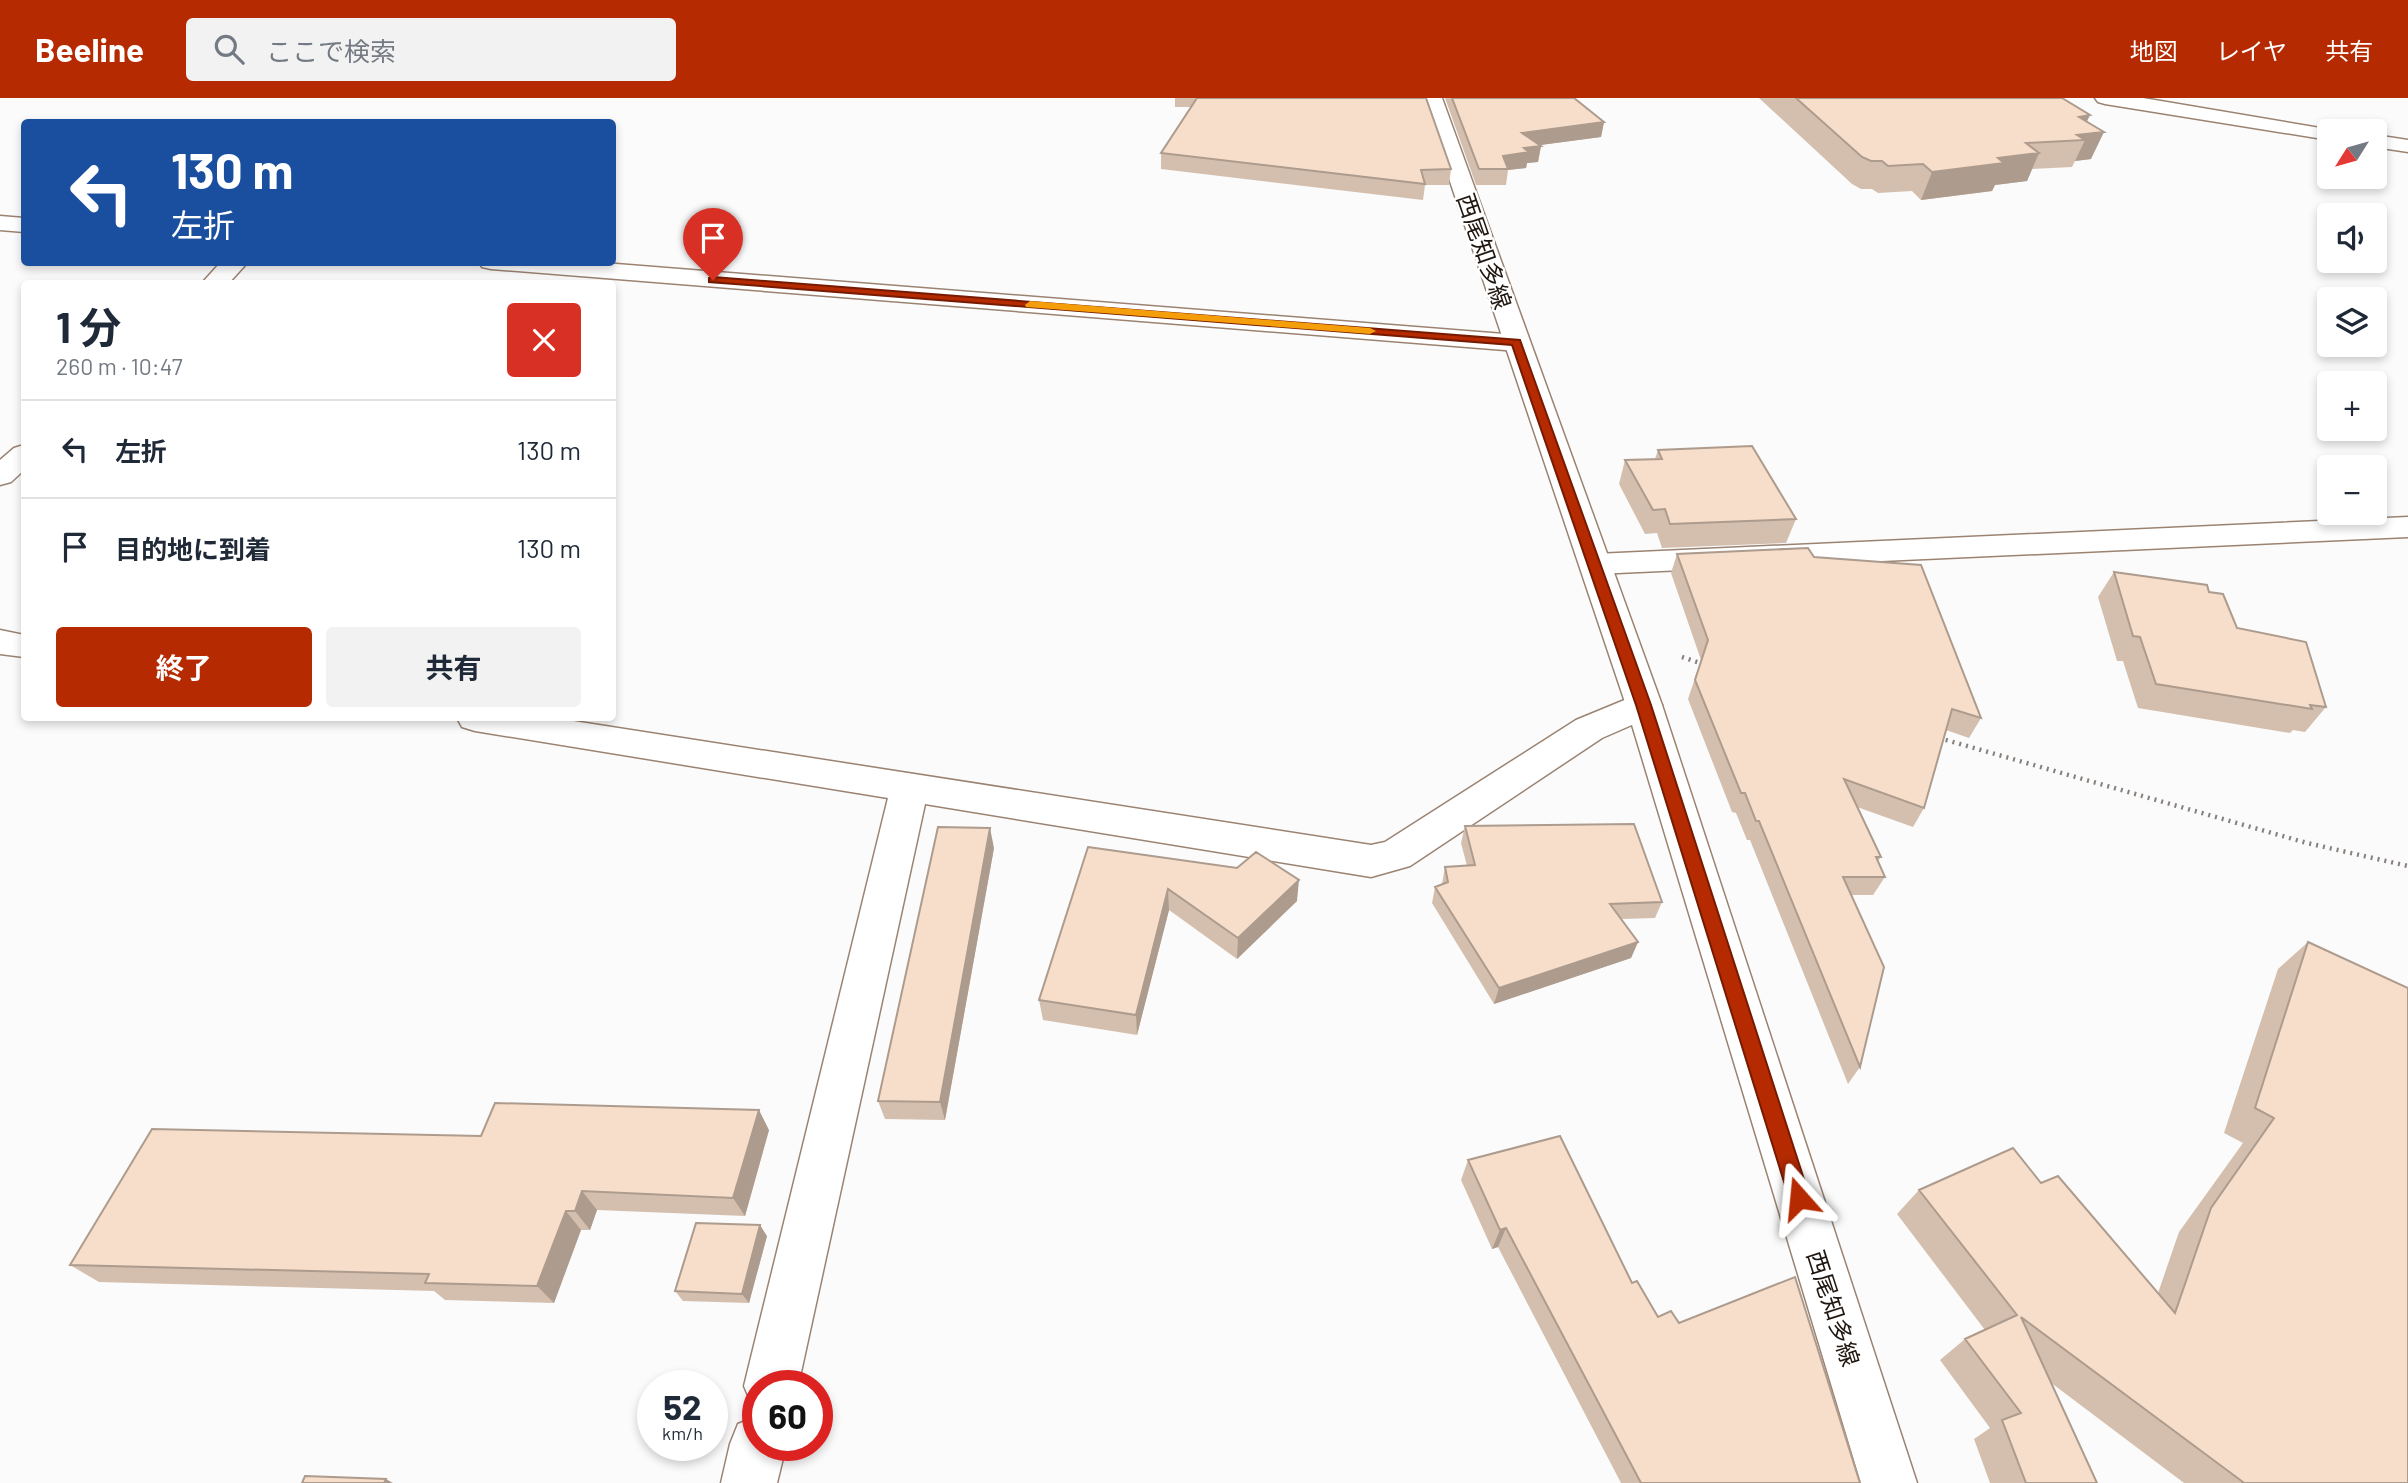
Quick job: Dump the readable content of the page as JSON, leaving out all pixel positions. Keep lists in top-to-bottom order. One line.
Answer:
{"streets":{"street":["西尾知多線"]},"north":"bottom left","page":{"header":"Beeline","search":"ここで検索","nav":["地図","レイヤ","共有"],"map_buttons":["+","−"],"turn":["130 m","左折"],"heading":["1 分","260 m · 10:47"],"list":[{"name":"左折","value":"130 m"},{"name":"目的地に到着","value":"130 m"}],"buttons":["終了","共有"],"speed":"52 km/h","limit":"60"}}
